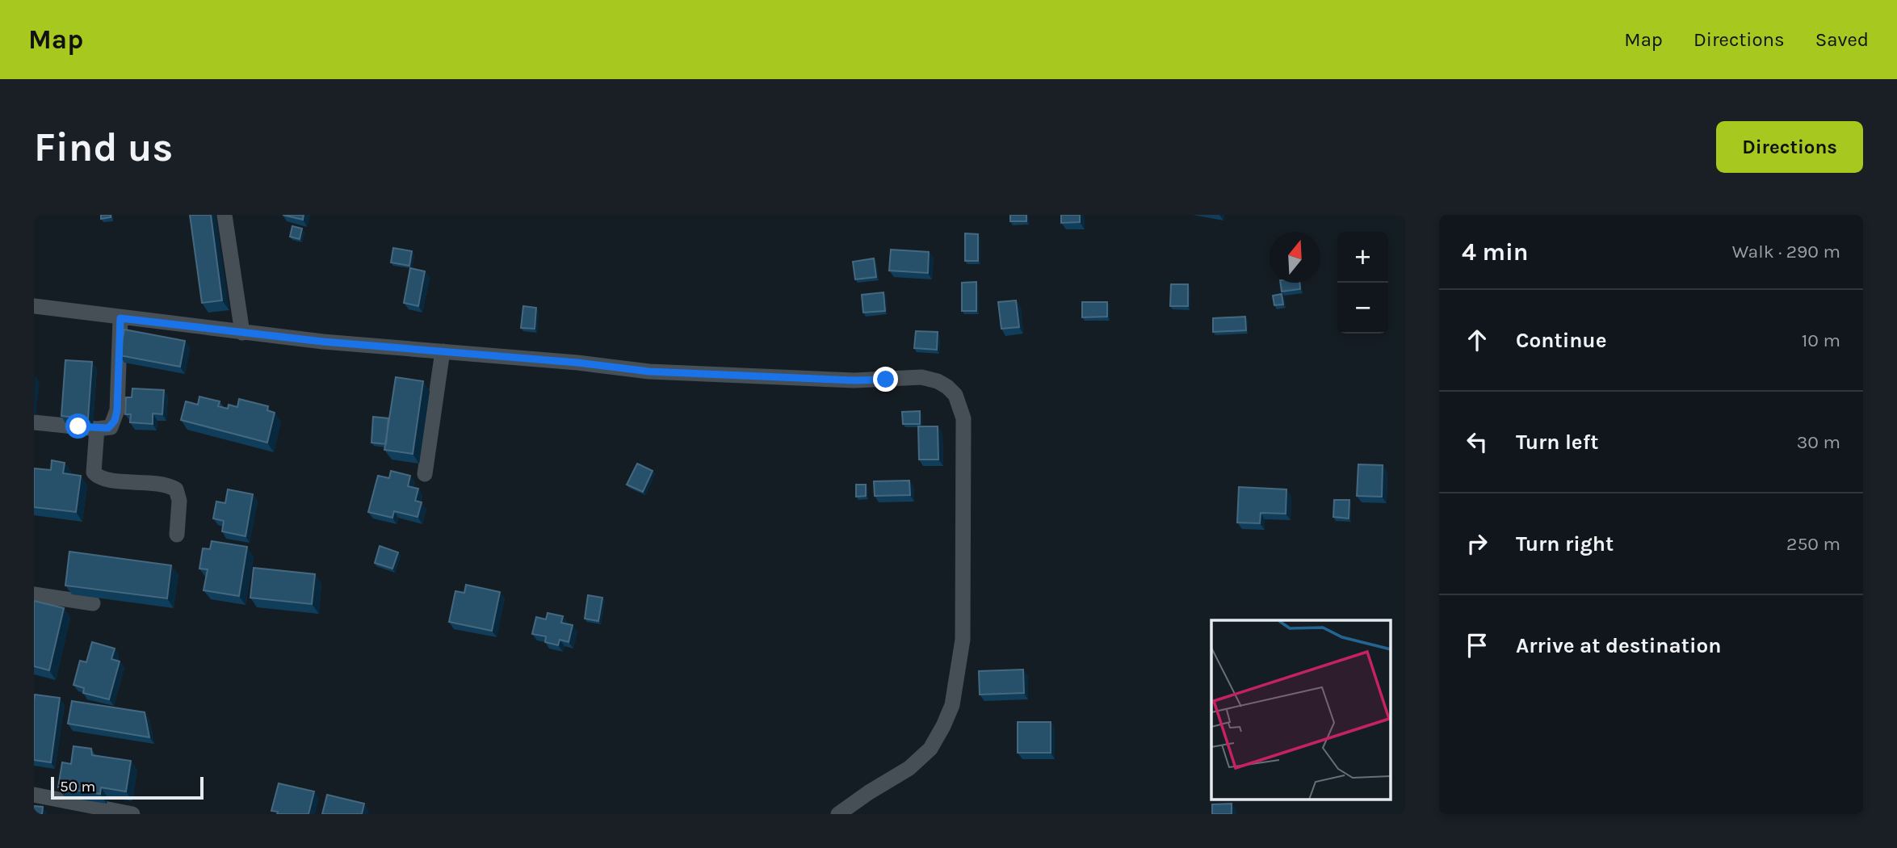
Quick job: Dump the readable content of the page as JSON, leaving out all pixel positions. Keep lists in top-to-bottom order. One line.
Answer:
{"scale_bar":"50 m","north":"top","page":{"header":"Map","nav":["Map","Directions","Saved"],"buttons":"Directions","title":"Find us","heading":["4 min","Walk · 290 m"],"map_buttons":["+","−"],"list":[["Continue","10 m"],["Turn left","30 m"],["Turn right","250 m"],"Arrive at destination"],"scale":"50 m"}}
